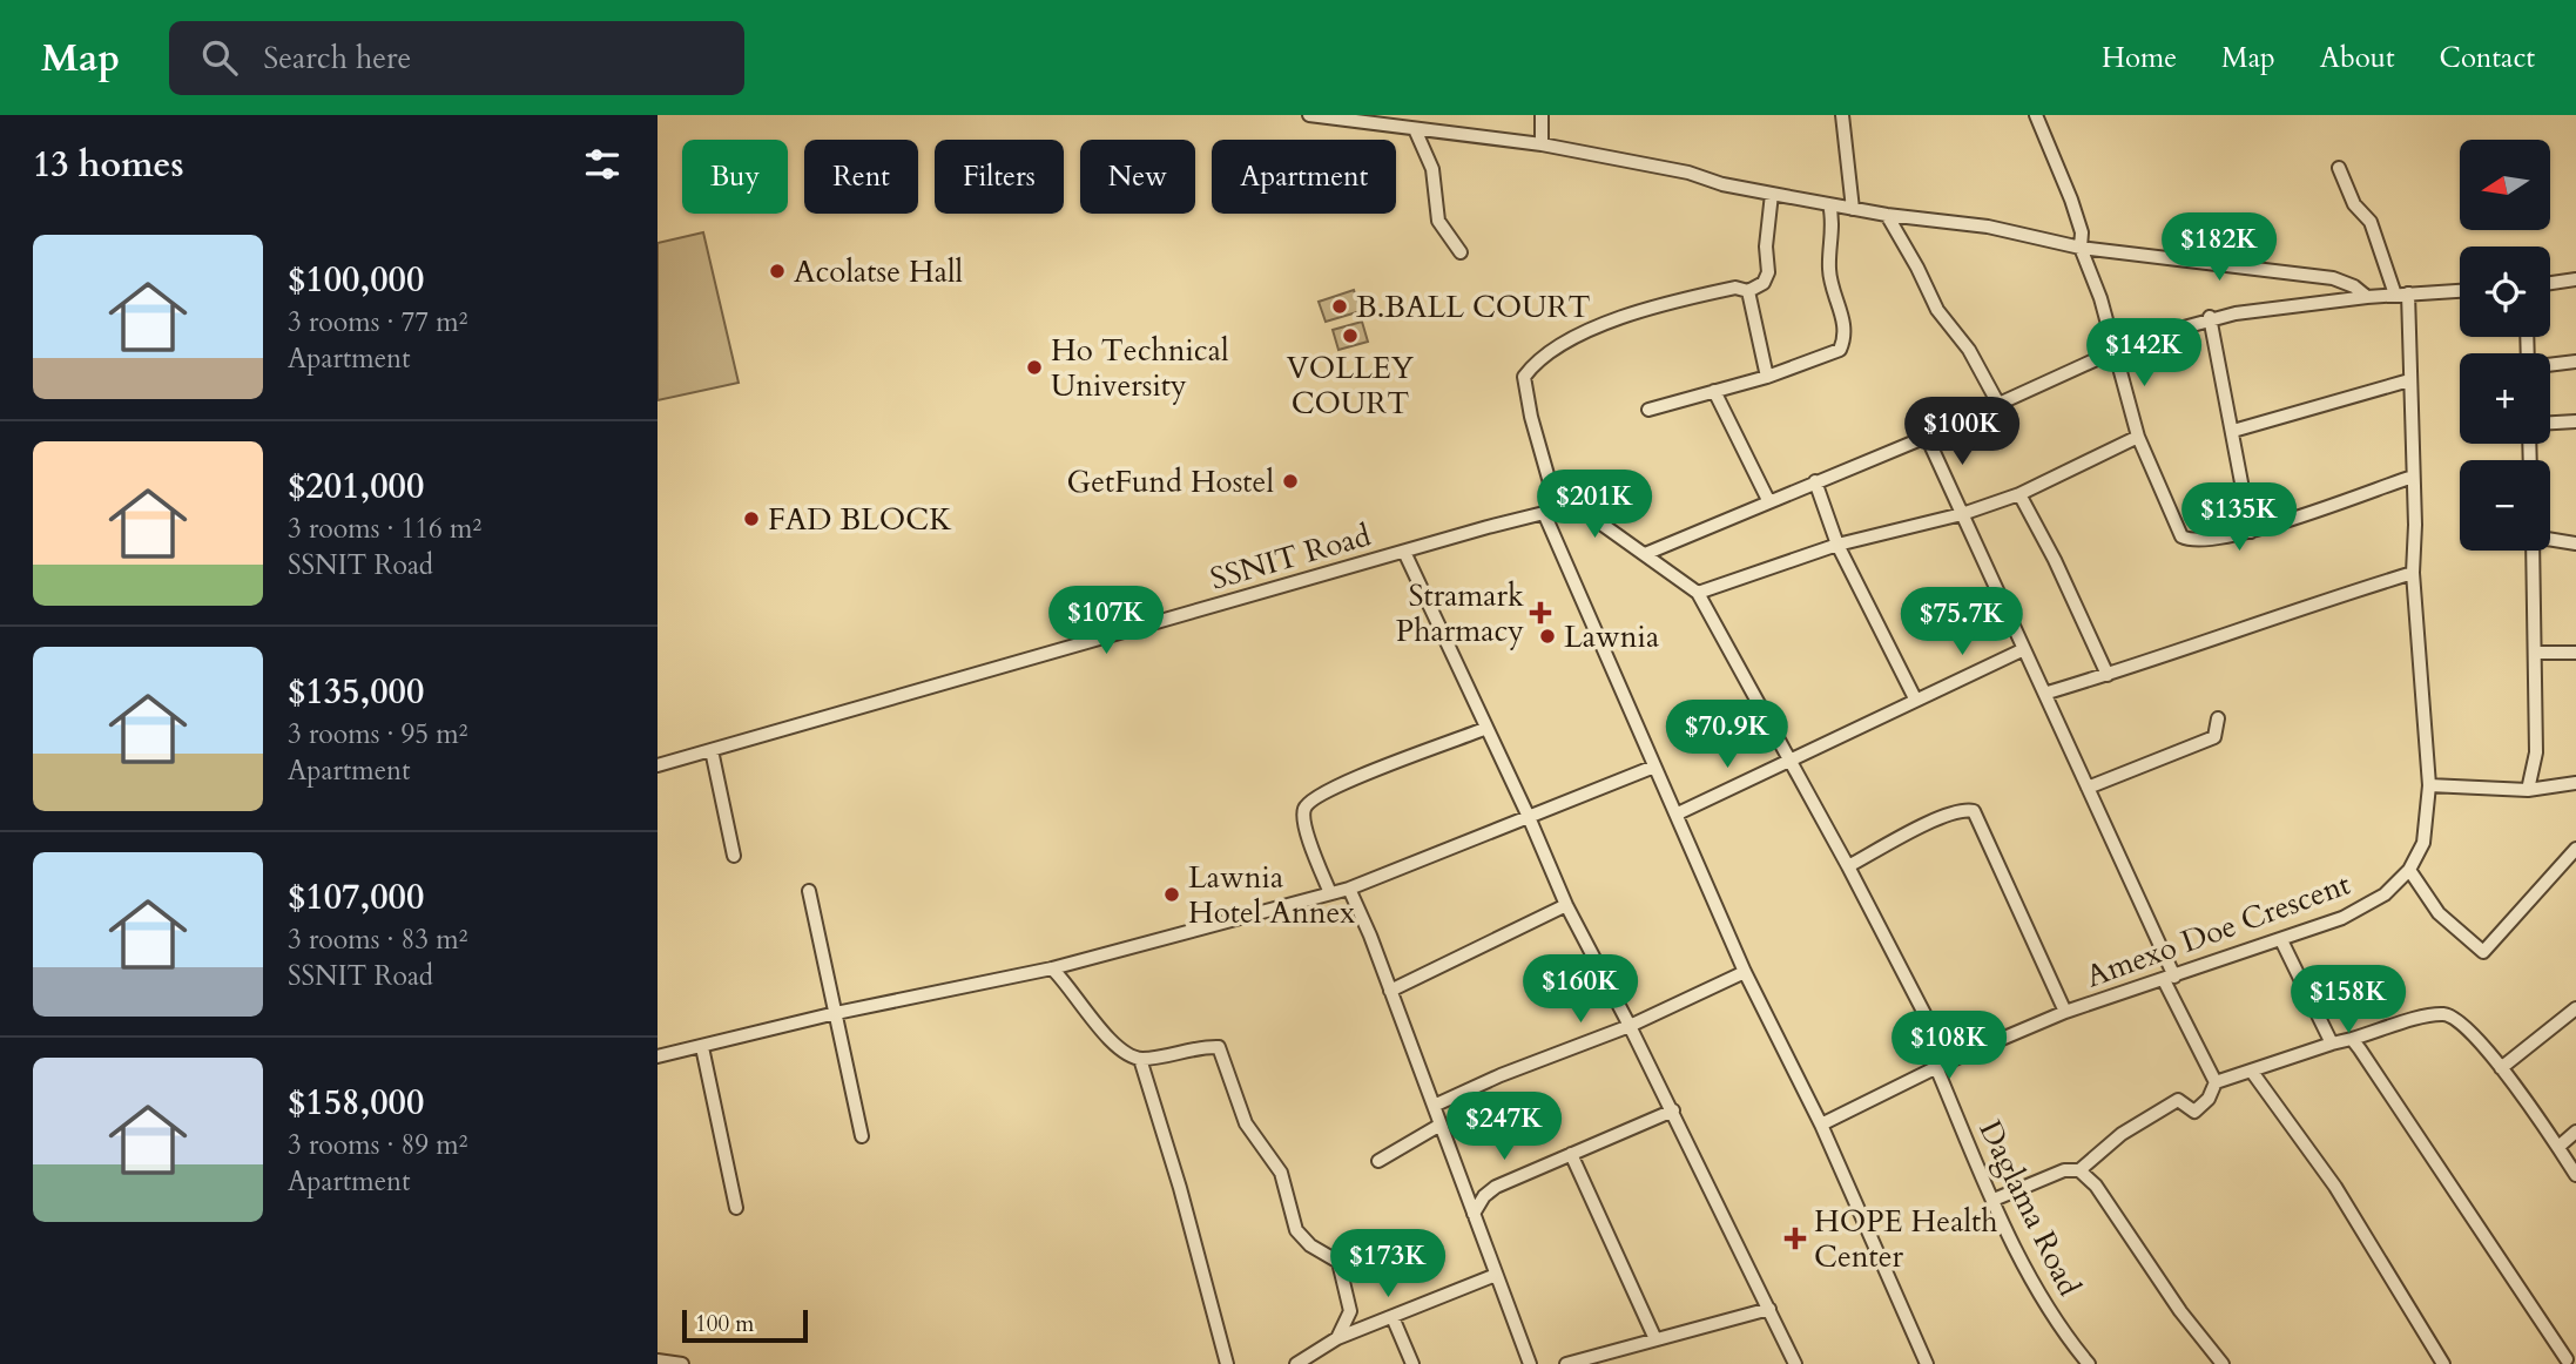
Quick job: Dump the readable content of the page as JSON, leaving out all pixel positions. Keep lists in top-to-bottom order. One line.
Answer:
{"streets":{"street":["SSNIT Road","Amexo Doe Crescent","Daglama Road"]},"crossings":[["Amexo Doe Crescent","Daglama Road"]],"places":{"other":["Acolatse Hall","B.BALL COURT","VOLLEY COURT","Ho Technical University","GetFund Hostel","FAD BLOCK","Lawnia","Lawnia Hotel Annex"],"health":["Stramark Pharmacy","HOPE Health Center"]},"scale_bar":"100 m","north":"left","page":{"header":"Map","search":"Search here","nav":["Home","Map","About","Contact"],"heading":"13 homes","map_buttons":["+","−"],"chip":["Buy","Rent","Filters","New","Apartment"],"price":["$182K","$142K","$100K","$201K","$135K","$107K","$75.7K","$70.9K","$160K","$158K","$108K","$247K","$173K"],"list":[{"name":"$100,000","note":"3 rooms · 77 m² · Apartment"},{"name":"$201,000","note":"3 rooms · 116 m² · SSNIT Road"},{"name":"$135,000","note":"3 rooms · 95 m² · Apartment"},{"name":"$107,000","note":"3 rooms · 83 m² · SSNIT Road"},{"name":"$158,000","note":"3 rooms · 89 m² · Apartment"}],"scale":"100 m"}}
